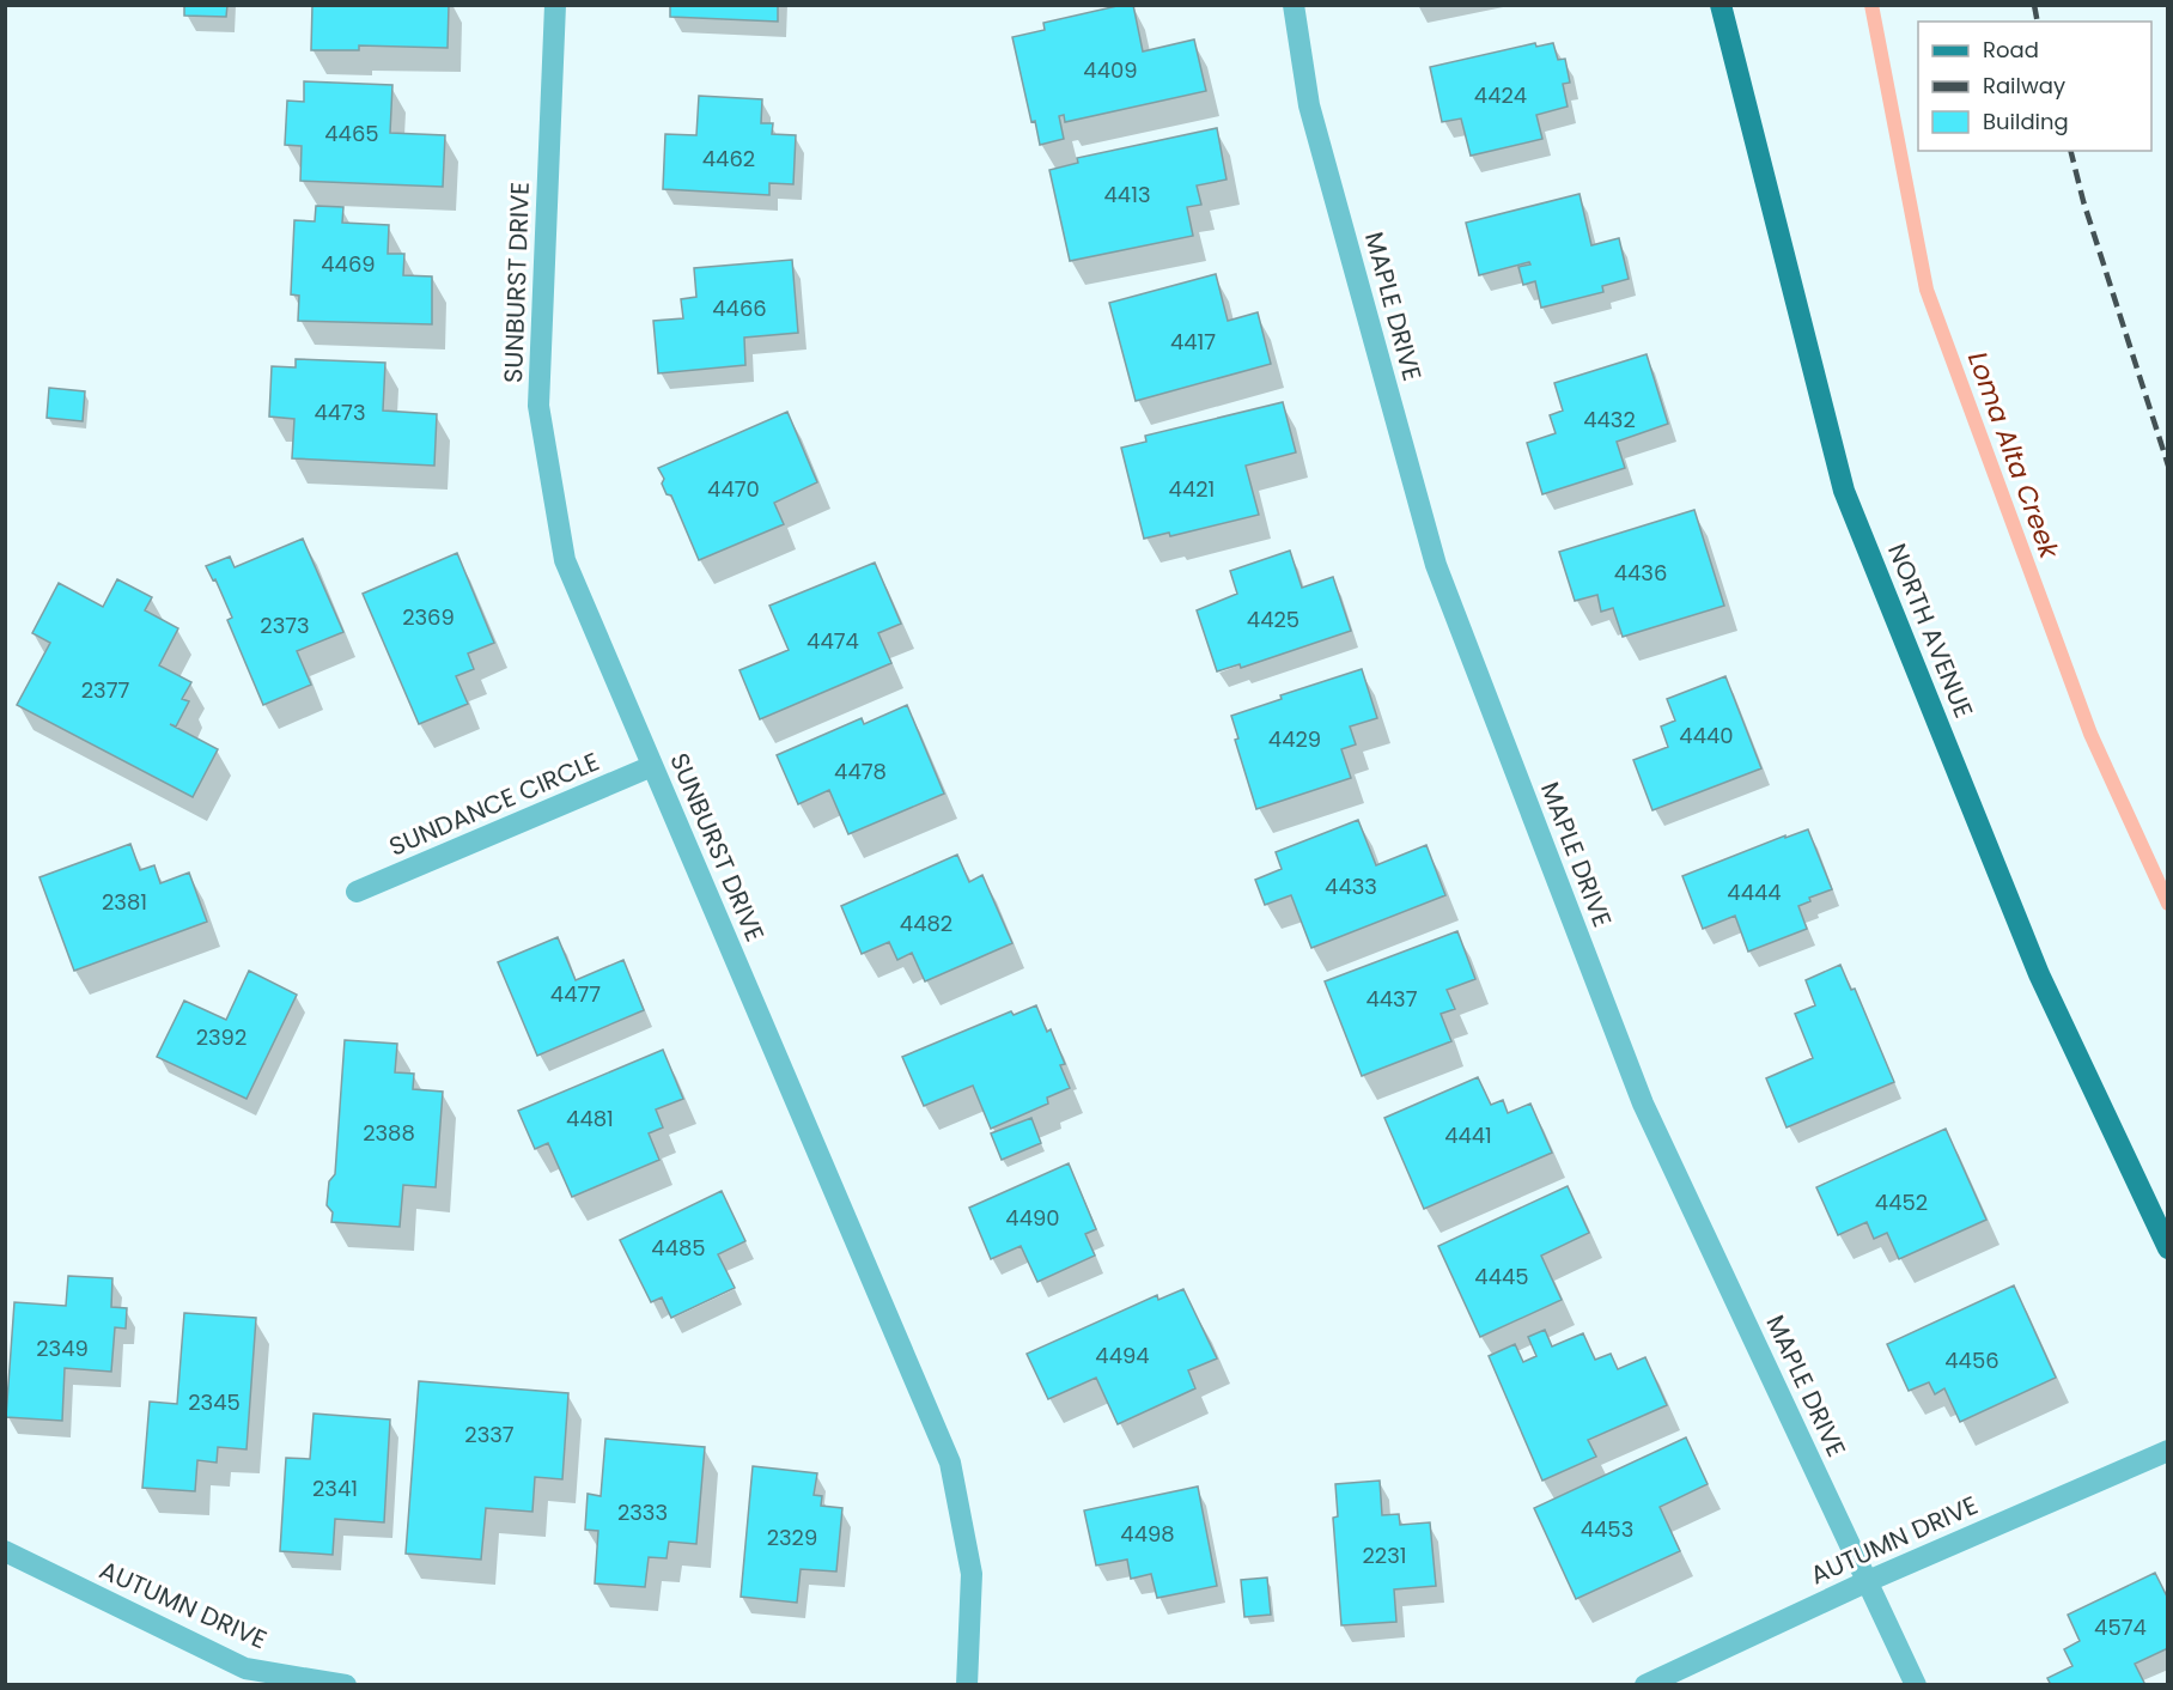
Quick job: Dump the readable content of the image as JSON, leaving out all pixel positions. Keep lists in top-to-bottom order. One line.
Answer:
{"streets":{"main road":["NORTH AVENUE"],"street":["SUNBURST DRIVE","MAPLE DRIVE","SUNDANCE CIRCLE","AUTUMN DRIVE"]},"crossings":[["SUNBURST DRIVE","SUNDANCE CIRCLE"],["MAPLE DRIVE","AUTUMN DRIVE"]],"water":["Loma Alta Creek"],"house_numbers":["4409","4424","4465","4462","4413","4469","4466","4417","4473","4432","4470","4421","4436","2369","4425","2373","4474","2377","4440","4429","4478","4433","4444","2381","4482","4477","4437","2392","4481","2388","4441","4452","4490","4485","4445","2349","4494","4456","2345","2337","2341","2333","4453","4498","2329","2231","4574"],"legend":["Road","Railway","Building"]}
